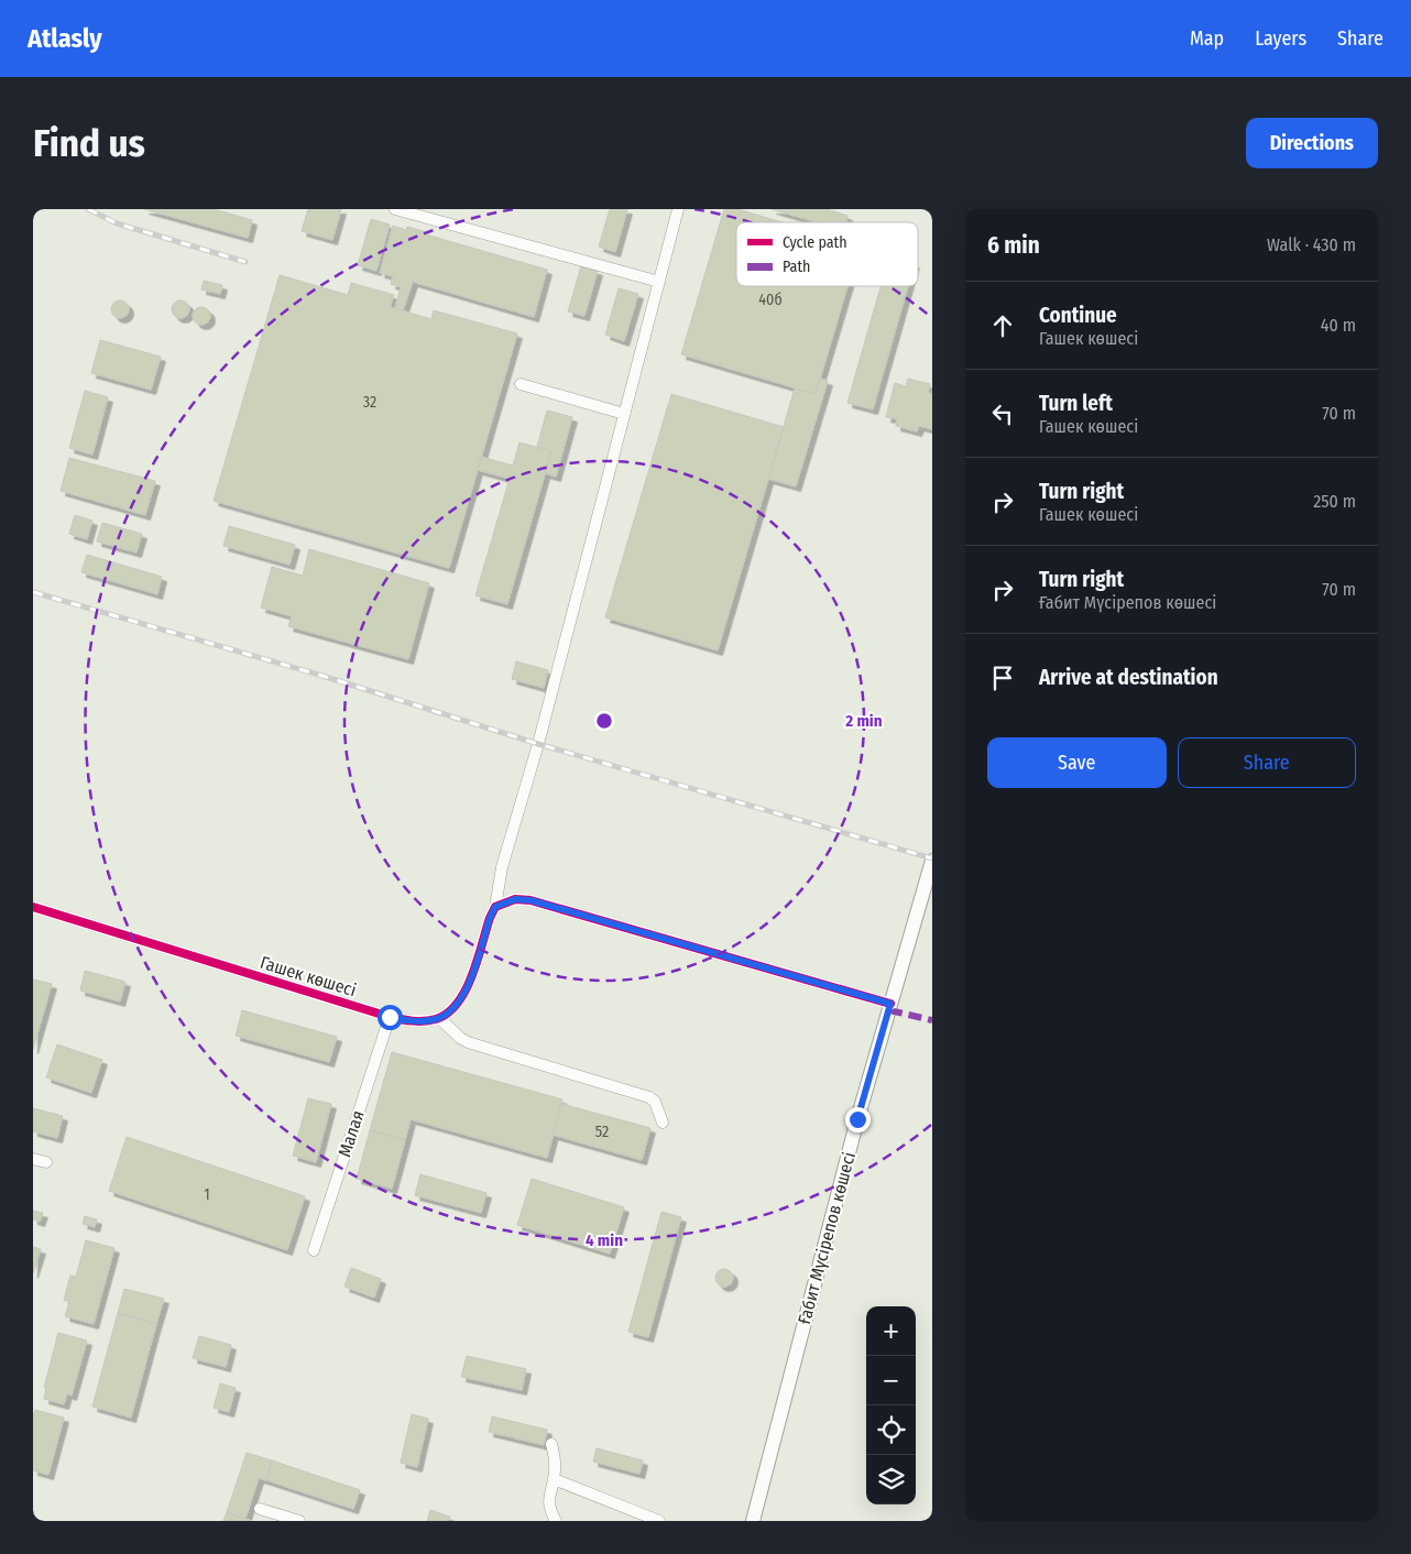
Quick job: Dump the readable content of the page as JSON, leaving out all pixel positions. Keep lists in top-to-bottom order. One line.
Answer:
{"streets":{"main road":["Ғабит Мүсірепов көшесі"],"street":["Гашек көшесі","Малая"]},"crossings":[["Гашек көшесі","Малая"]],"house_numbers":["40б","32","52","1"],"legend":["Cycle path","Path"],"page":{"header":"Atlasly","nav":["Map","Layers","Share"],"buttons":["Directions",["Save","Share"]],"title":"Find us","heading":["6 min","Walk · 430 m"],"list":[["Continue","Гашек көшесі","40 m"],["Turn left","Гашек көшесі","70 m"],["Turn right","Гашек көшесі","250 m"],["Turn right","Ғабит Мүсірепов көшесі","70 m"],"Arrive at destination"],"map_buttons":["+","−"]},"rings":["2 min","4 min"]}
